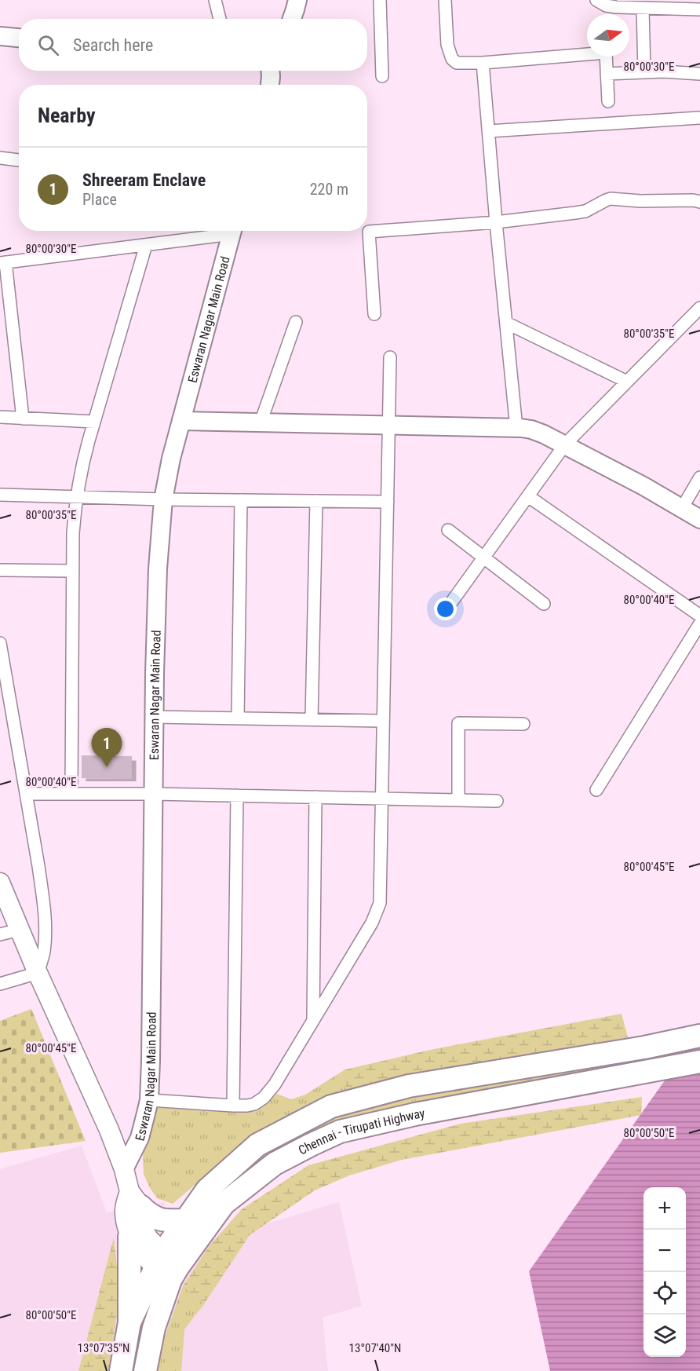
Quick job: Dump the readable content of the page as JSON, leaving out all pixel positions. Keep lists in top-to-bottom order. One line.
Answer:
{"streets":{"highway":["Chennai - Tirupati Highway"],"street":["Eswaran Nagar Main Road"]},"north":"right","page":{"search":"Search here","heading":"Nearby","list":[{"mark":"1","name":"Shreeram Enclave","note":"Place","value":"220 m"}],"pins":"1","map_buttons":["+","−"]},"coordinates":["80°00'30\"E","80°00'35\"E","80°00'40\"E","80°00'45\"E","80°00'50\"E","13°07'35\"N","13°07'40\"N"]}
